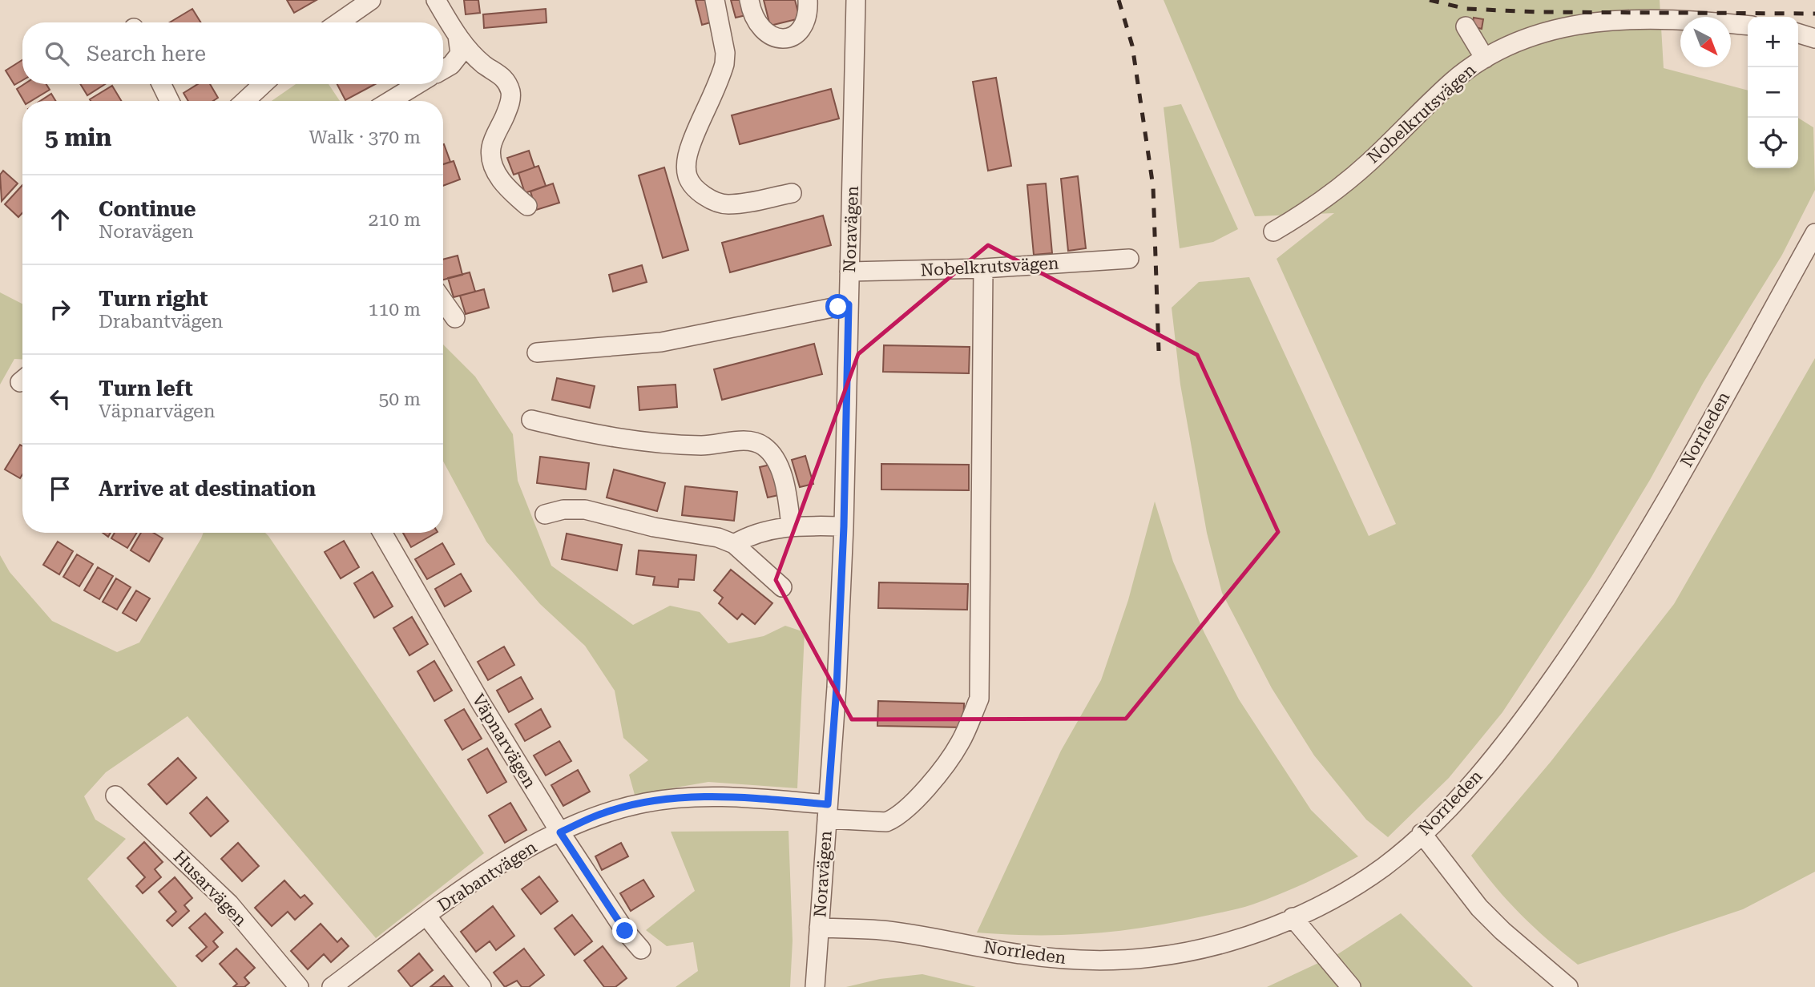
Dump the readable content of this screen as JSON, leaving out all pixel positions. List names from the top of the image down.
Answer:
{
  "streets": {
    "street": [
      "Nobelkrutsvägen",
      "Noravägen",
      "Norrleden",
      "Väpnarvägen",
      "Drabantvägen",
      "Husarvägen"
    ]
  },
  "crossings": [
    ["Nobelkrutsvägen", "Noravägen"],
    ["Nobelkrutsvägen", "Drabantvägen"],
    ["Noravägen", "Norrleden"],
    ["Noravägen", "Drabantvägen"],
    ["Väpnarvägen", "Drabantvägen"]
  ],
  "north": "bottom right",
  "page": {
    "map_buttons": ["+", "−"],
    "search": "Search here",
    "heading": ["5 min", "Walk · 370 m"],
    "list": [
      ["Continue", "Noravägen", "210 m"],
      ["Turn right", "Drabantvägen", "110 m"],
      ["Turn left", "Väpnarvägen", "50 m"],
      "Arrive at destination"
    ]
  }
}
